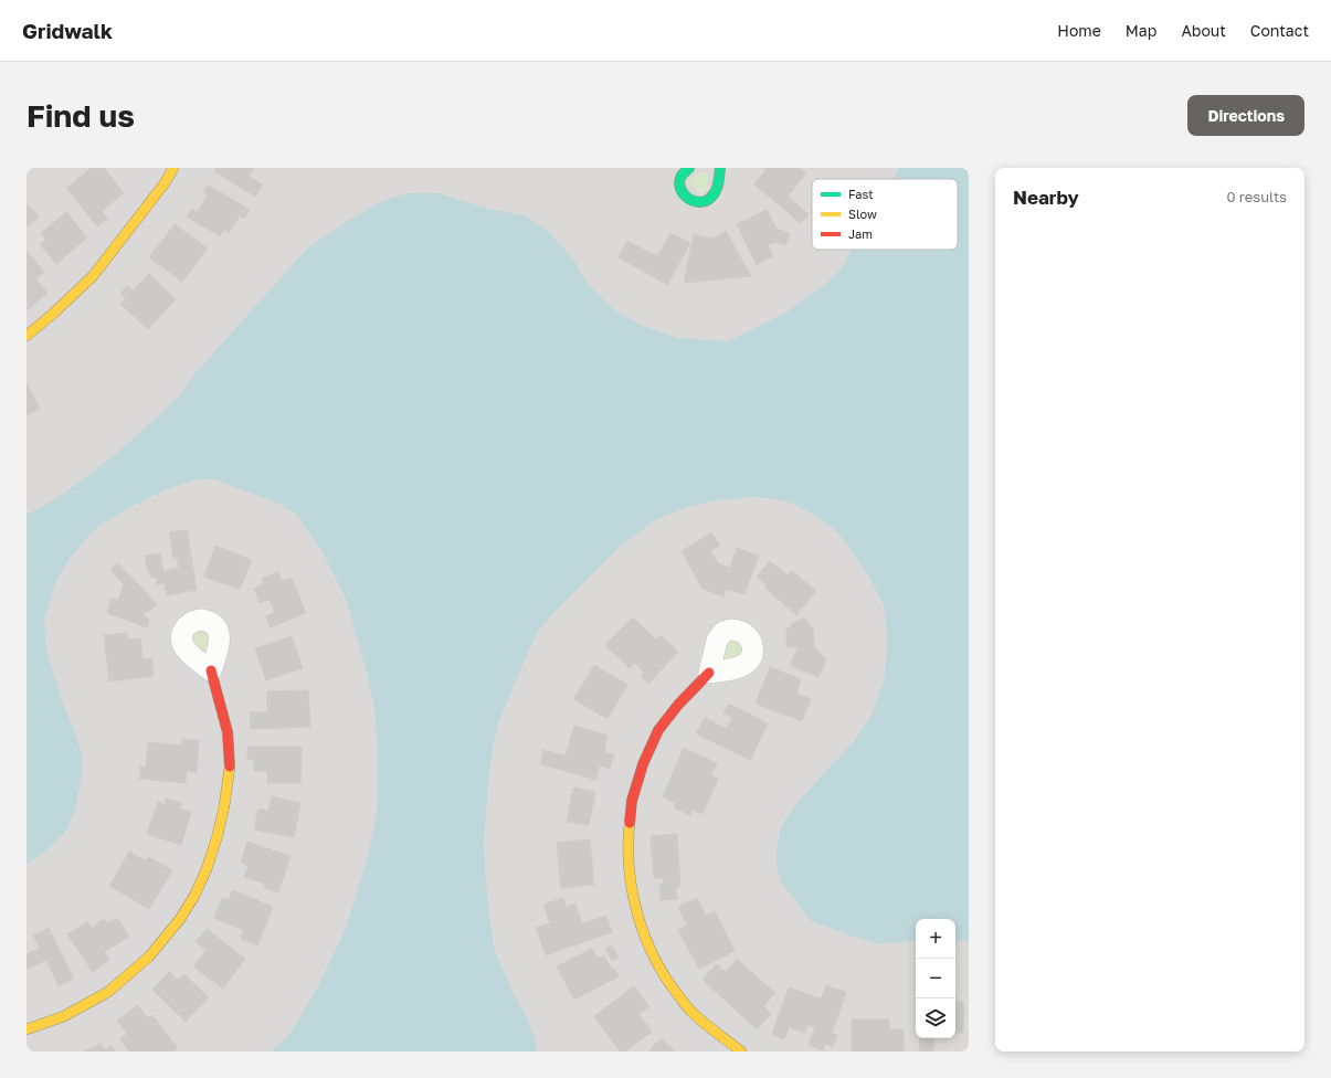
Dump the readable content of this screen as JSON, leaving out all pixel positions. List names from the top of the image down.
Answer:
{
  "legend": ["Fast", "Slow", "Jam"],
  "page": {
    "header": "Gridwalk",
    "nav": [
      "Home",
      "Map",
      "About",
      "Contact"
    ],
    "buttons": "Directions",
    "title": "Find us",
    "heading": ["Nearby", "0 results"],
    "map_buttons": ["+", "−"]
  }
}
